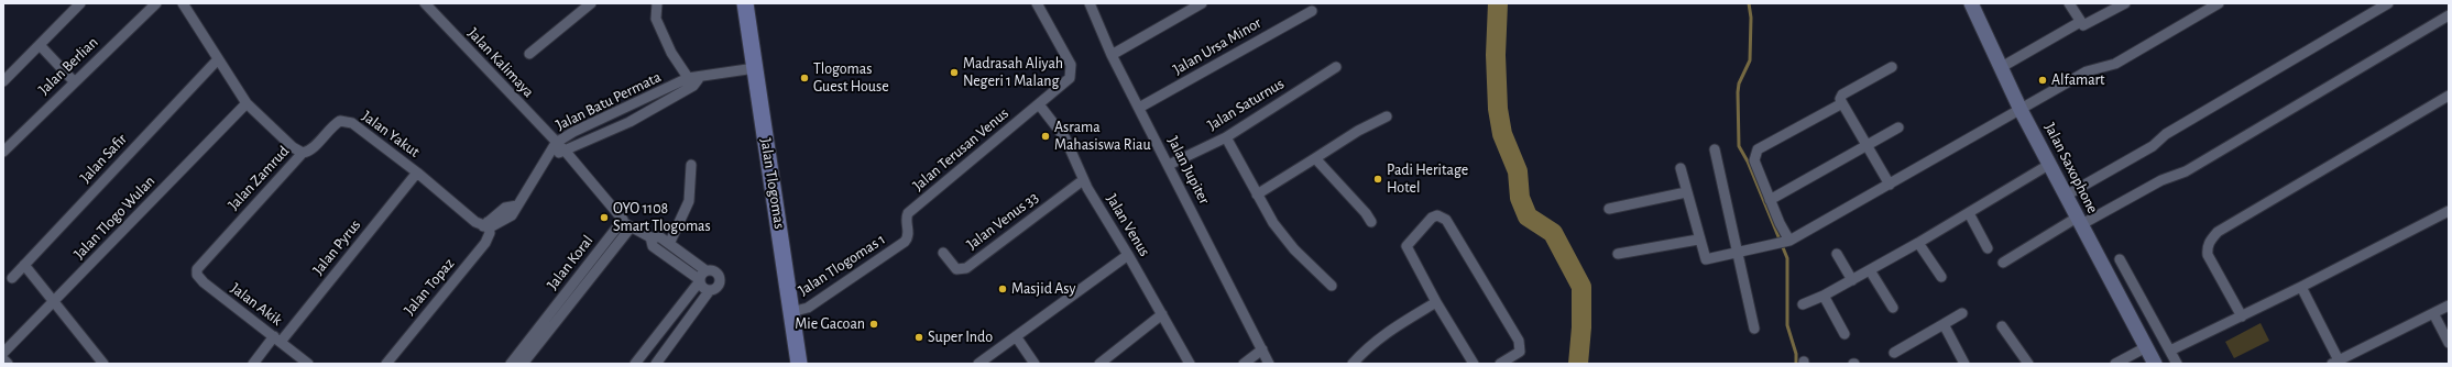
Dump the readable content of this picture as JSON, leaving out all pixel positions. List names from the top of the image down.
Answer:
{
  "streets": {
    "main road": ["Jalan Saxophone", "Jalan Tlogomas"],
    "street": [
      "Jalan Ursa Minor",
      "Jalan Kalimaya",
      "Jalan Berlian",
      "Jalan Batu Permata",
      "Jalan Saturnus",
      "Jalan Yakut",
      "Jalan Terusan Venus",
      "Jalan Safir",
      "Jalan Jupiter",
      "Jalan Zamrud",
      "Jalan Tlogo Wulan",
      "Jalan Venus 33",
      "Jalan Venus",
      "Jalan Pyrus",
      "Jalan Koral",
      "Jalan Tlogomas 1",
      "Jalan Topaz",
      "Jalan Akik"
    ]
  },
  "crossings": [
    ["Jalan Ursa Minor", "Jalan Jupiter"],
    ["Jalan Kalimaya", "Jalan Batu Permata"],
    ["Jalan Batu Permata", "Jalan Tlogomas"],
    ["Jalan Saturnus", "Jalan Jupiter"],
    ["Jalan Yakut", "Jalan Zamrud"],
    ["Jalan Yakut", "Jalan Pyrus"],
    ["Jalan Terusan Venus", "Jalan Venus"],
    ["Jalan Terusan Venus", "Jalan Tlogomas 1"],
    ["Jalan Zamrud", "Jalan Akik"],
    ["Jalan Tlogomas", "Jalan Tlogomas 1"],
    ["Jalan Venus 33", "Jalan Venus"],
    ["Jalan Pyrus", "Jalan Akik"]
  ],
  "places": [
    "Madrasah Aliyah Negeri 1 Malang",
    "Tlogomas Guest House",
    "Alfamart",
    "Asrama Mahasiswa Riau",
    "Padi Heritage Hotel",
    "OYO 1108 Smart Tlogomas",
    "Masjid Asy",
    "Mie Gacoan",
    "Super Indo"
  ]
}
